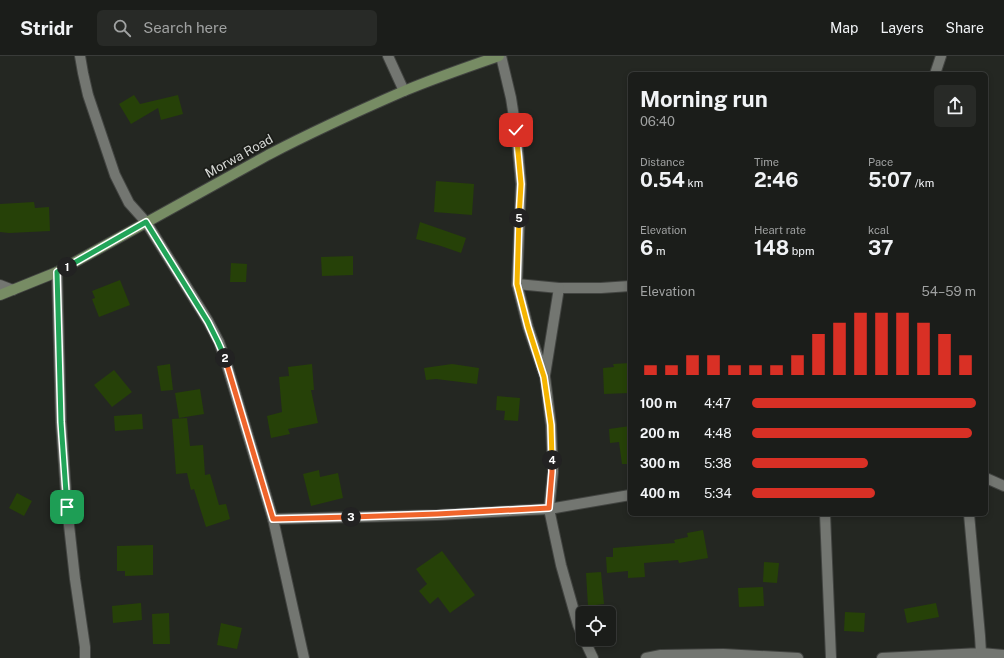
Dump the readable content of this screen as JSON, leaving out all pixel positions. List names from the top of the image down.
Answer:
{
  "streets": {
    "main road": ["Morwa Road"]
  },
  "page": {
    "header": "Stridr",
    "search": "Search here",
    "nav": ["Map", "Layers", "Share"],
    "heading": ["Morning run", "06:40"],
    "stats": [
      ["Distance", "0.54 km"],
      ["Time", "2:46"],
      ["Pace", "5:07 /km"],
      ["Elevation", "6 m"],
      ["Heart rate", "148 bpm"],
      ["kcal", "37"]
    ],
    "pins": [
      "5",
      "1",
      "2",
      "4",
      "3"
    ],
    "chart": ["Elevation", "54–59 m"],
    "list": [
      {
        "name": "100 m",
        "note": "4:47"
      },
      {
        "name": "200 m",
        "note": "4:48"
      },
      {
        "name": "300 m",
        "note": "5:38"
      },
      {
        "name": "400 m",
        "note": "5:34"
      }
    ]
  }
}
